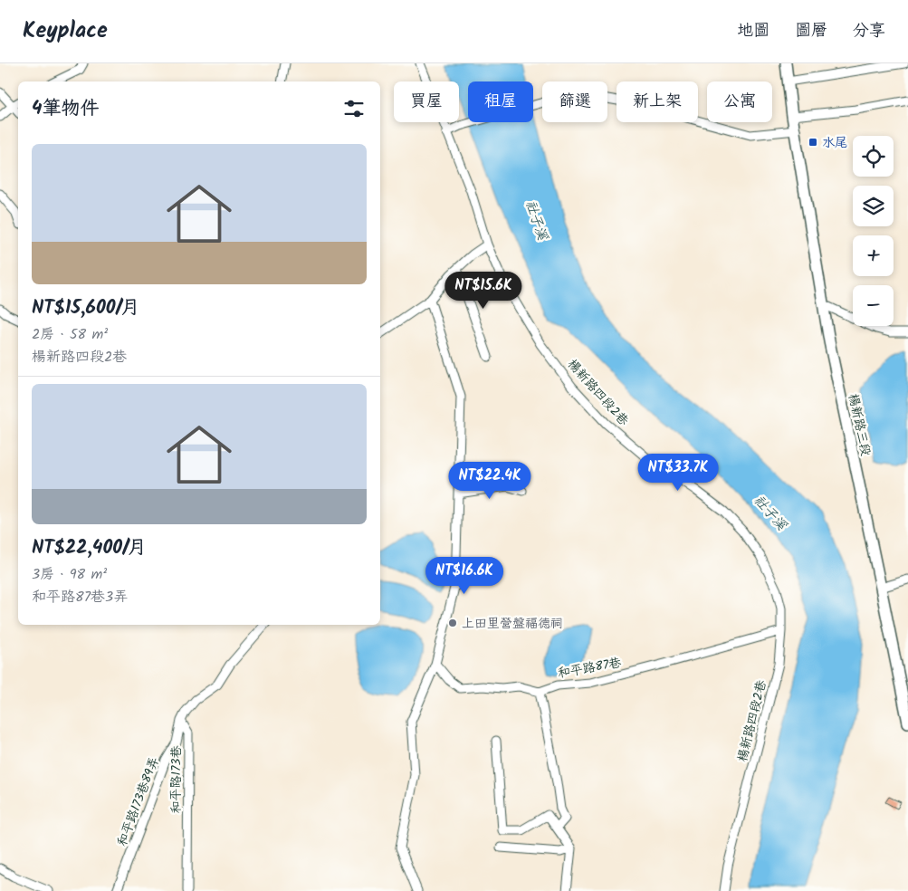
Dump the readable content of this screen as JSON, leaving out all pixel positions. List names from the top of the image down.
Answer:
{
  "streets": {
    "main road": ["楊新路三段"],
    "street": [
      "楊新路四段2巷",
      "和平路87巷",
      "和平路173巷",
      "和平路173巷89弄"
    ]
  },
  "crossings": [
    ["楊新路四段2巷", "和平路87巷"],
    ["和平路173巷", "和平路173巷89弄"]
  ],
  "water": ["社子溪"],
  "places": {
    "transit": ["水尾"],
    "other": ["上田里營盤福德祠"]
  },
  "page": {
    "header": "Keyplace",
    "nav": ["地圖", "圖層", "分享"],
    "chip": [
      "買屋",
      "租屋",
      "篩選",
      "新上架",
      "公寓"
    ],
    "heading": "4筆物件",
    "map_buttons": ["+", "−"],
    "list": [
      {
        "name": "NT$15,600/月",
        "note": "2房 · 58 m² · 楊新路四段2巷"
      },
      {
        "name": "NT$22,400/月",
        "note": "3房 · 98 m² · 和平路87巷3弄"
      }
    ],
    "price": [
      "NT$15.6K",
      "NT$33.7K",
      "NT$22.4K",
      "NT$16.6K"
    ]
  }
}
